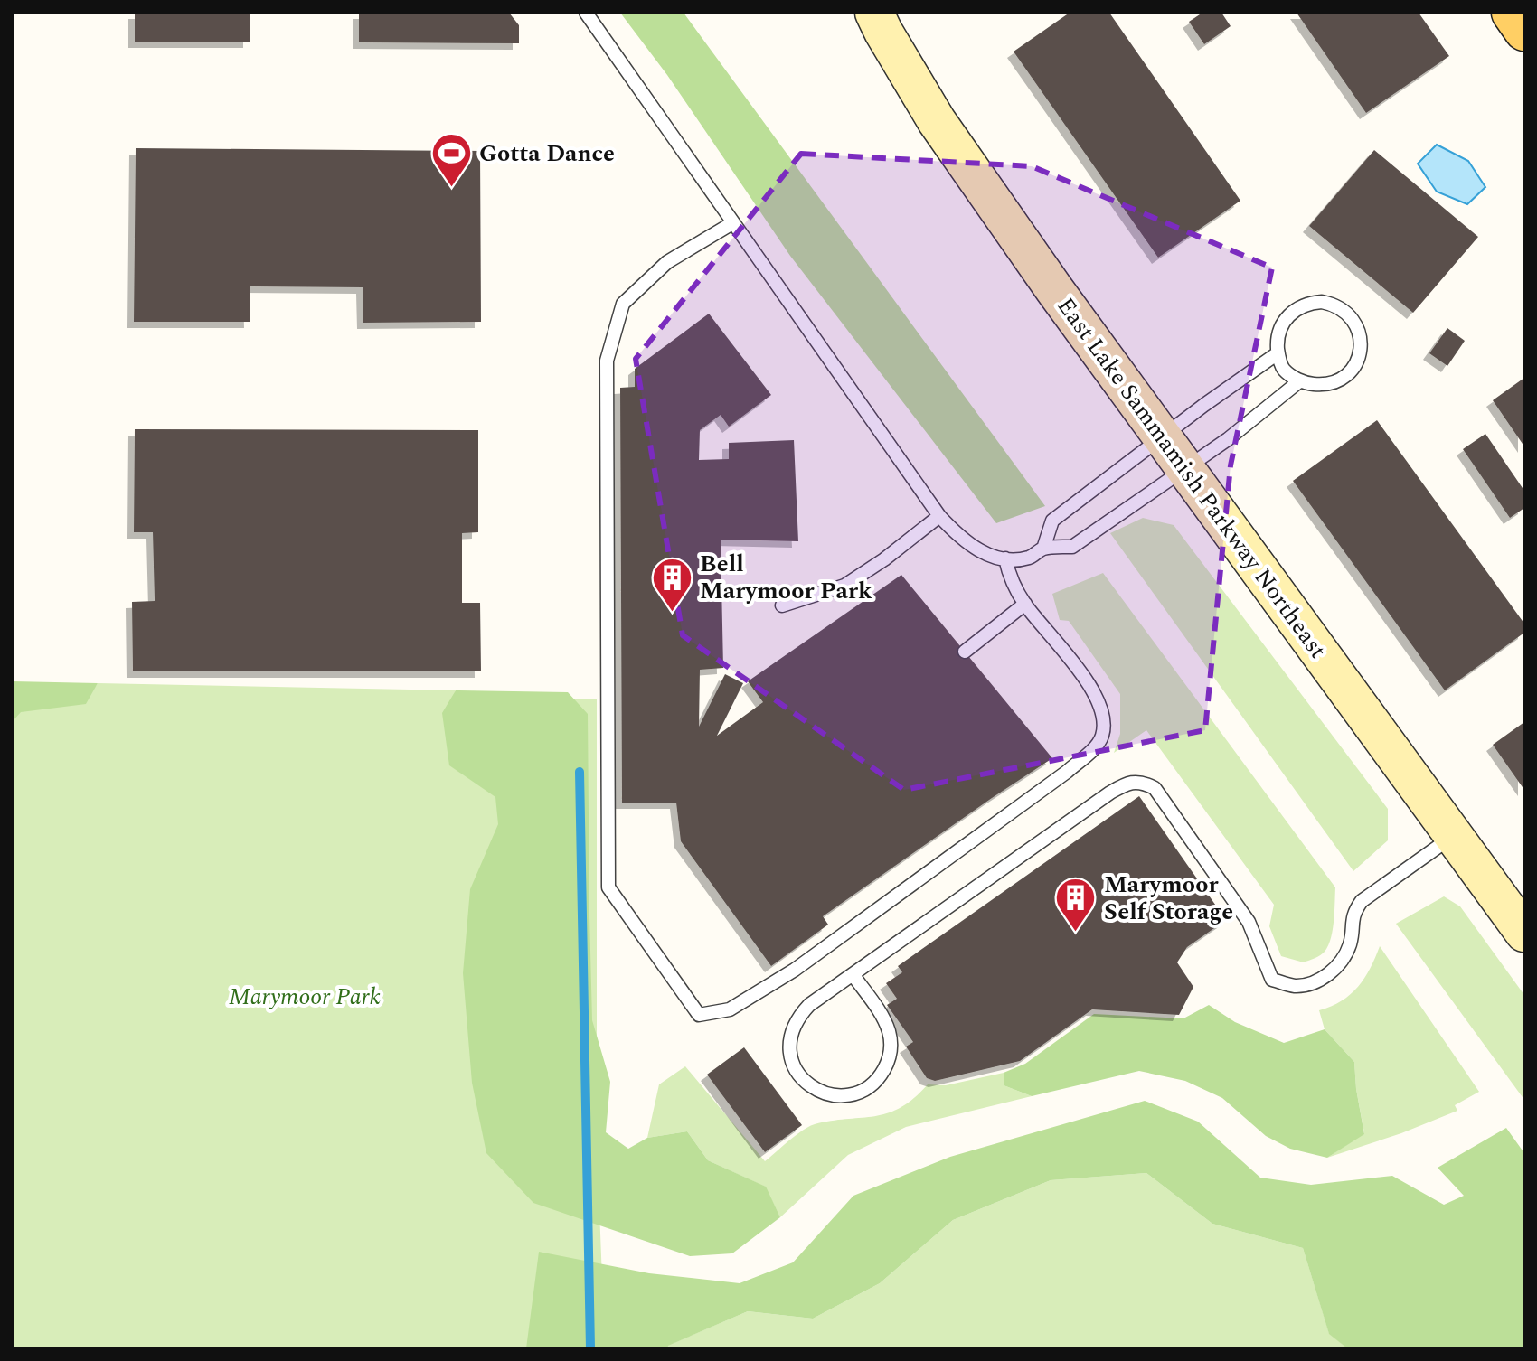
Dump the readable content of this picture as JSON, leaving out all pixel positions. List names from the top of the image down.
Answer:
{
  "streets": {
    "main road": ["East Lake Sammamish Parkway Northeast"]
  },
  "parks": ["Marymoor Park"],
  "places": {
    "sports": ["Gotta Dance"],
    "building": ["Bell Marymoor Park", "Marymoor Self Storage"]
  }
}
